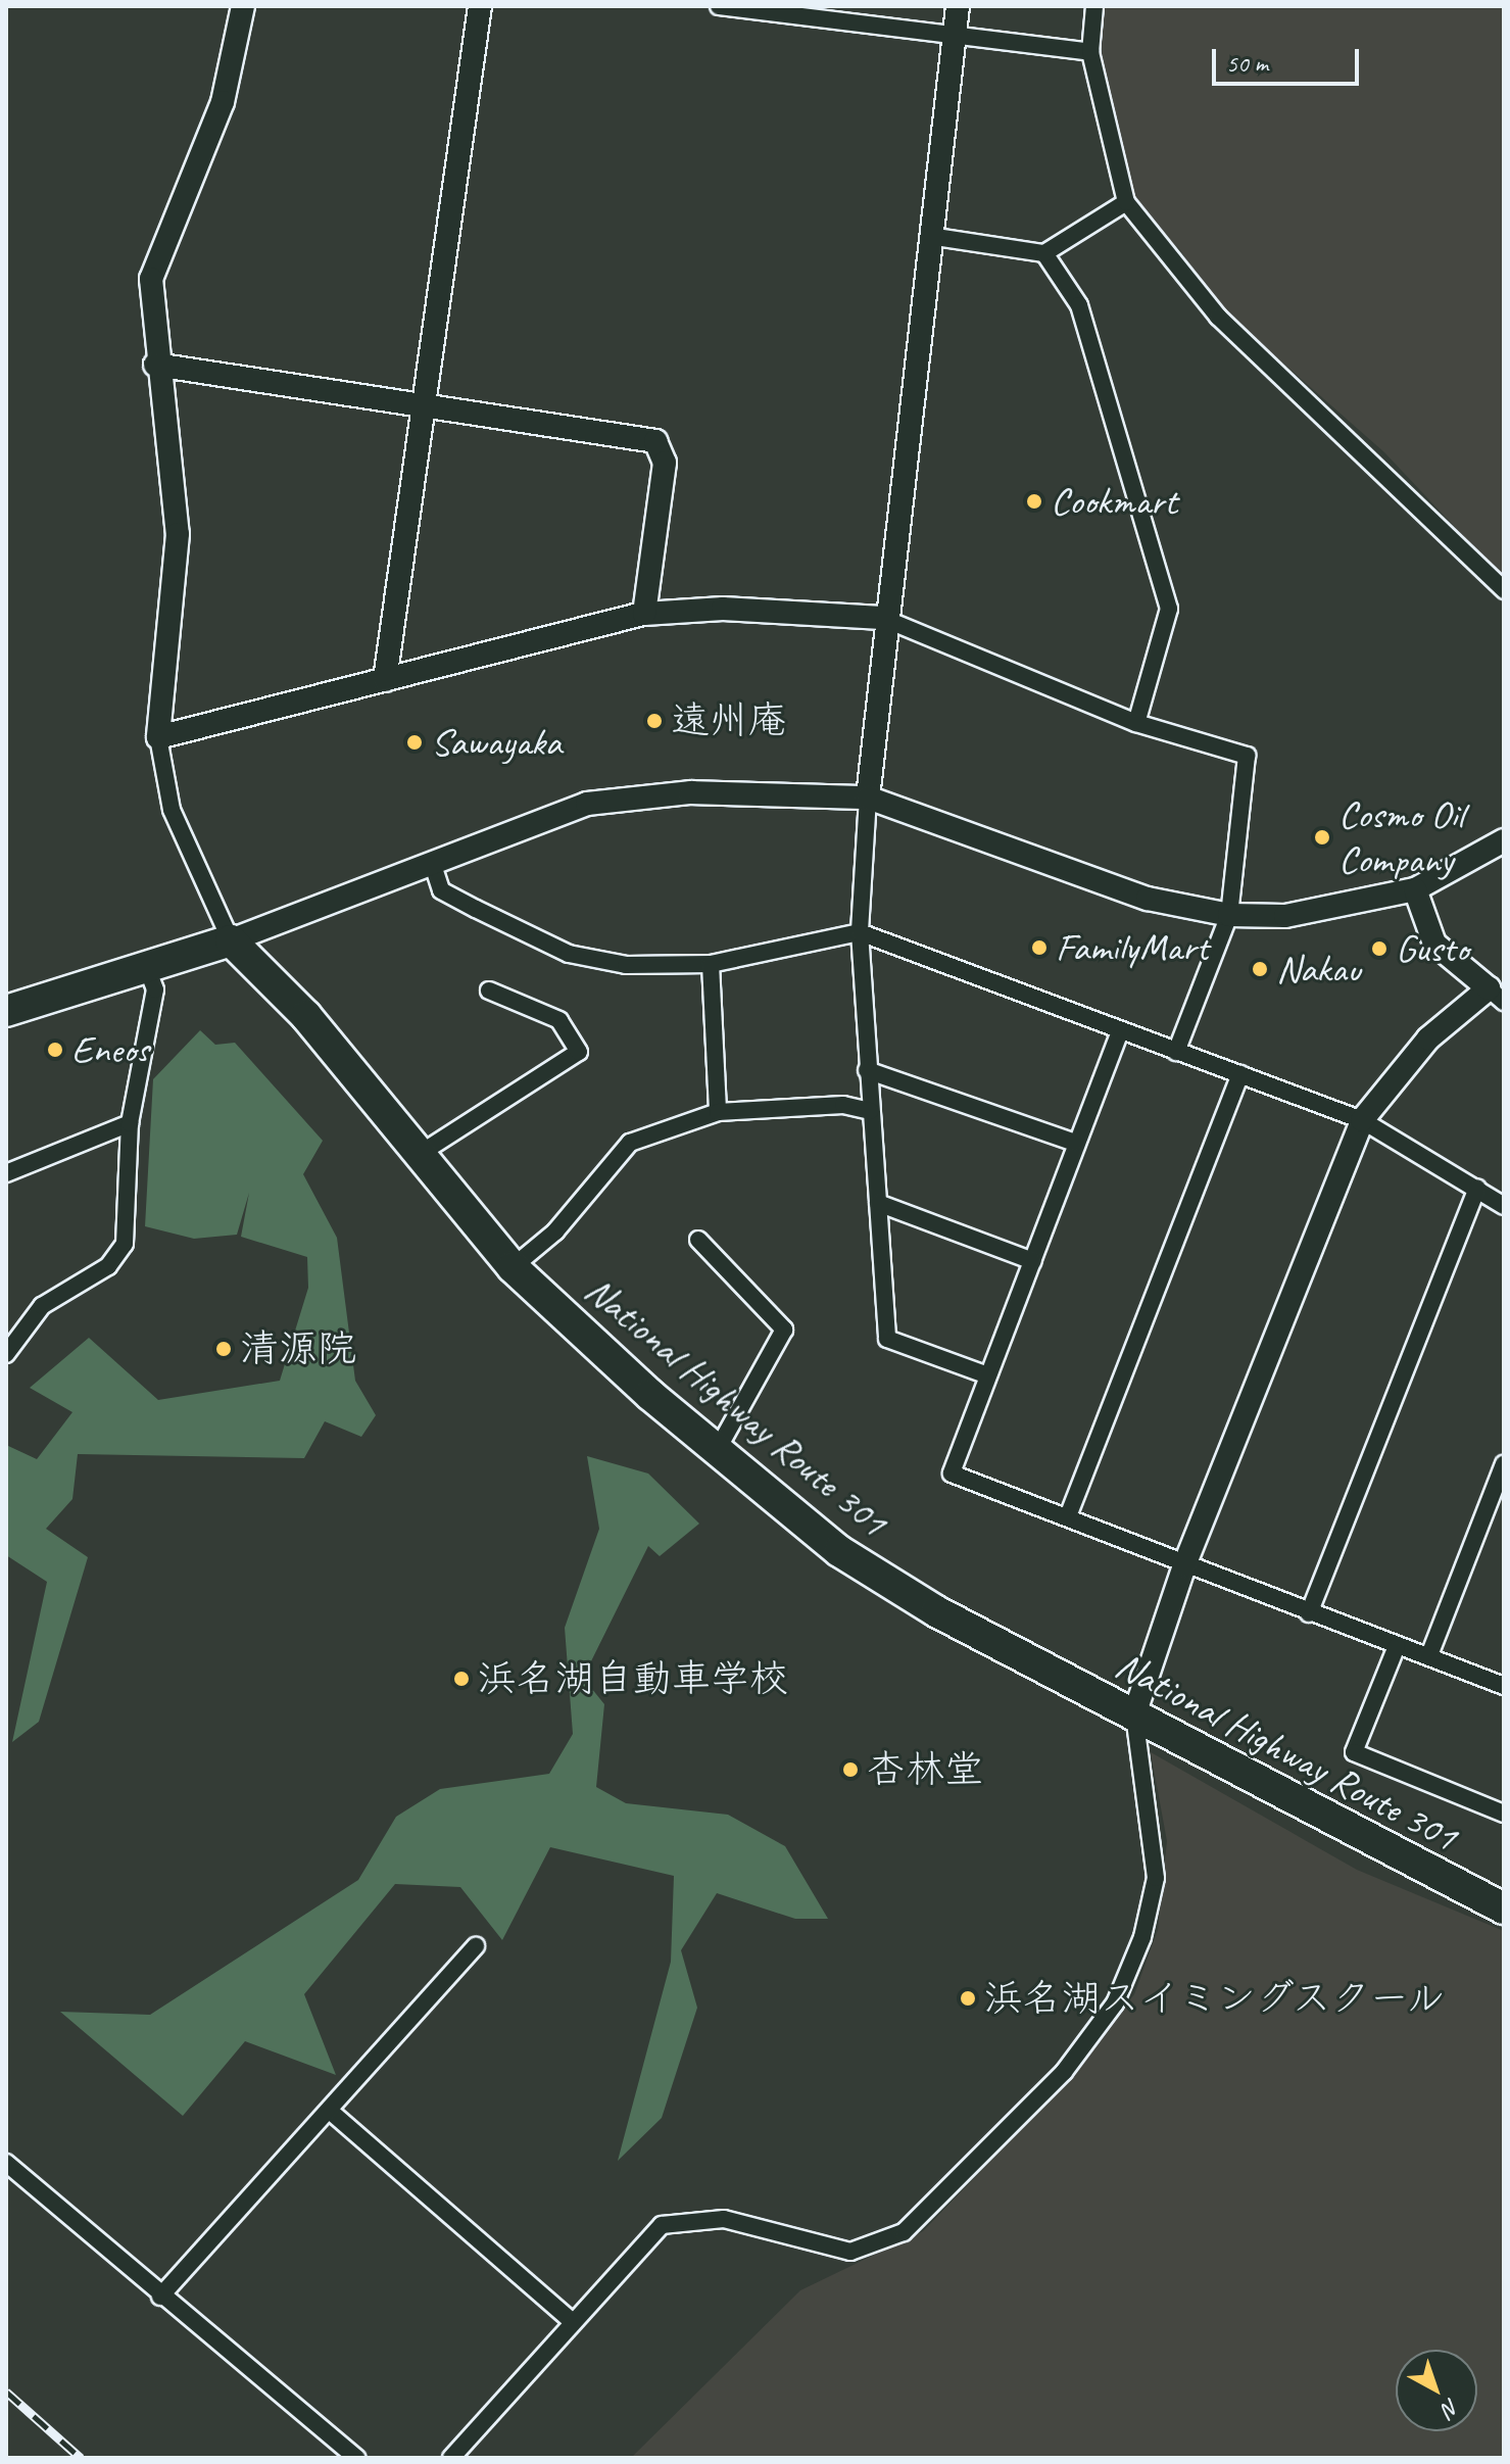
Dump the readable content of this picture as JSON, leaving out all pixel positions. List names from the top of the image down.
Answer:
{
  "streets": {
    "highway": ["National Highway Route 301"]
  },
  "places": [
    "Cookmart",
    "遠州庵",
    "Sawayaka",
    "Cosmo Oil Company",
    "FamilyMart",
    "Gusto",
    "Nakau",
    "Eneos",
    "清源院",
    "浜名湖自動車学校",
    "杏林堂",
    "浜名湖スイミングスクール"
  ],
  "scale_bar": "50 m",
  "north": "bottom right"
}
